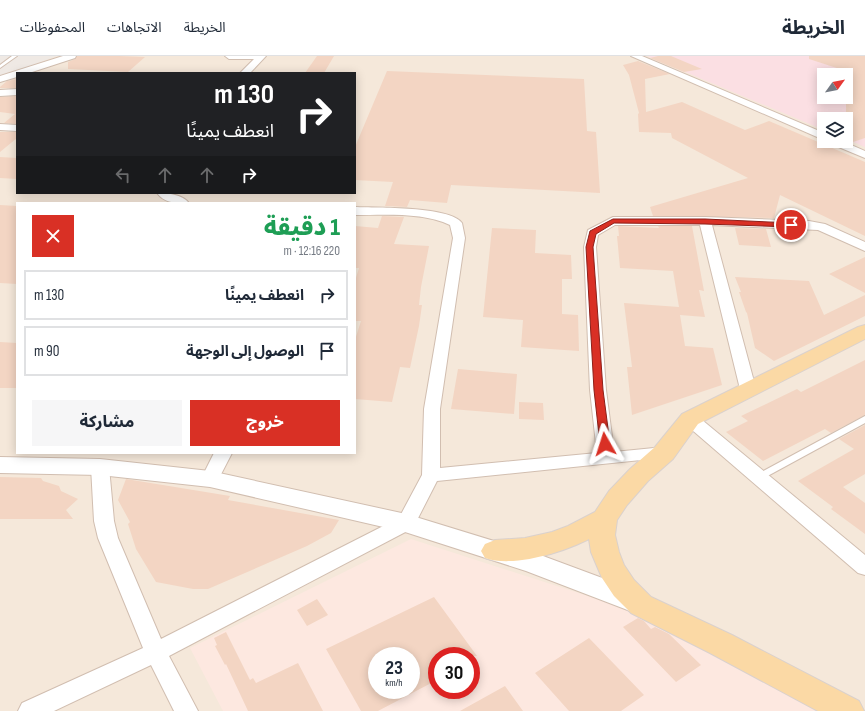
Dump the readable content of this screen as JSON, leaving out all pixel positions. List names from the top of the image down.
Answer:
{
  "north": "top right",
  "page": {
    "header": "الخريطة",
    "nav": ["الخريطة", "الاتجاهات", "المحفوظات"],
    "turn": ["130 m", "انعطف يمينًا"],
    "heading": ["1 دقيقة", "220 m · 12:16"],
    "list": [
      {
        "name": "انعطف يمينًا",
        "value": "130 m"
      },
      {
        "name": "الوصول إلى الوجهة",
        "value": "90 m"
      }
    ],
    "buttons": ["خروج", "مشاركة"],
    "speed": "23 km/h",
    "limit": "30"
  }
}
